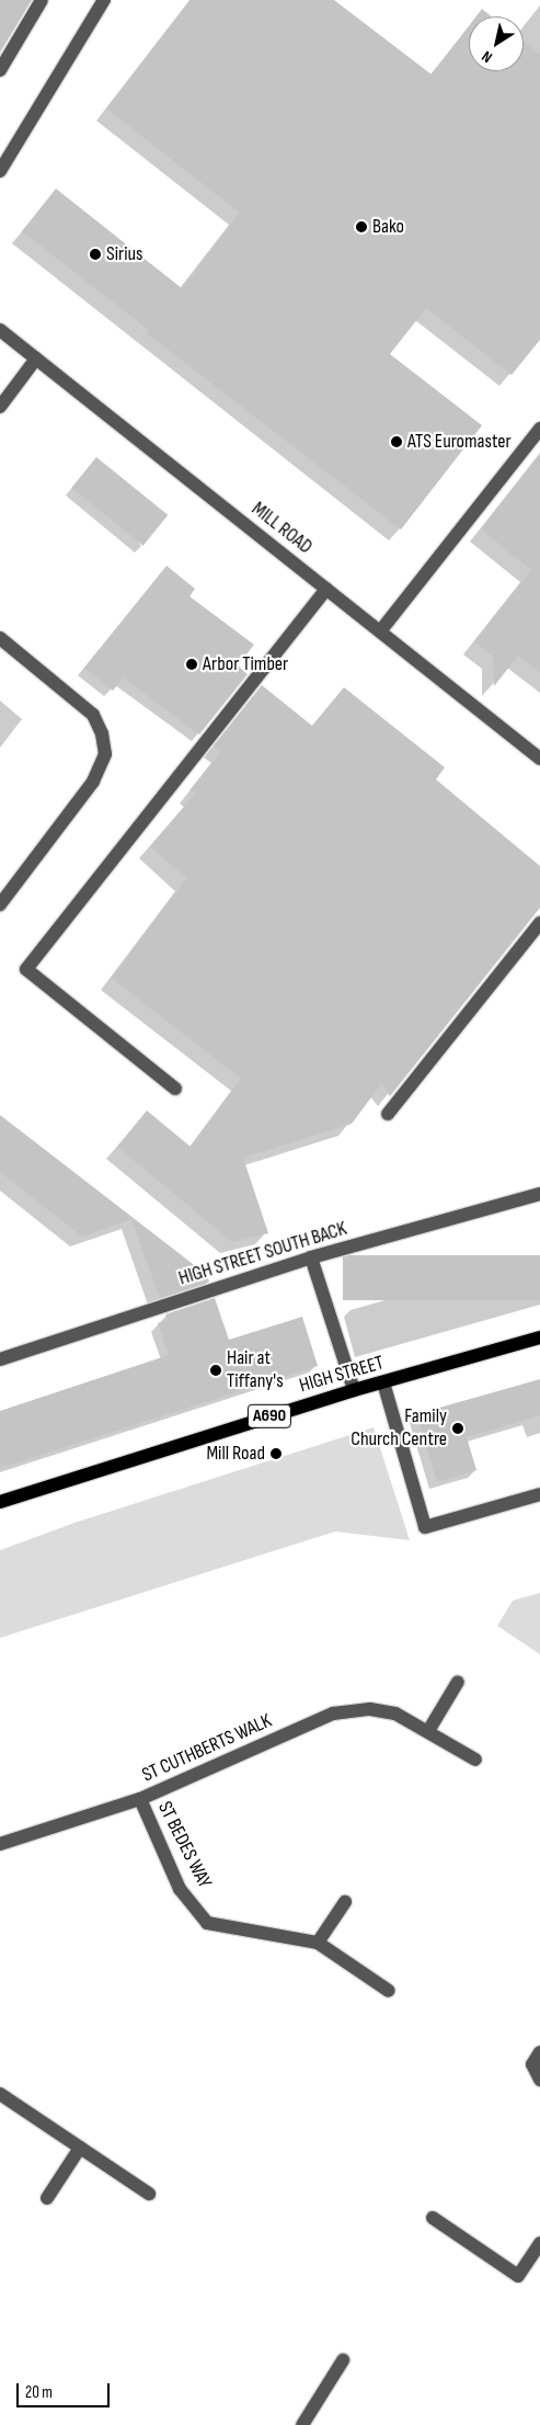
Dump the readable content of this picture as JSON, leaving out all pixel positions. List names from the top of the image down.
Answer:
{
  "streets": {
    "main road": ["HIGH STREET", "A690"],
    "street": [
      "MILL ROAD",
      "HIGH STREET SOUTH BACK",
      "ST CUTHBERTS WALK",
      "ST BEDES WAY"
    ]
  },
  "crossings": [
    ["ST CUTHBERTS WALK", "ST BEDES WAY"]
  ],
  "places": [
    "Bako",
    "Sirius",
    "ATS Euromaster",
    "Arbor Timber",
    "Hair at Tiffany's",
    "Family Church Centre",
    "Mill Road"
  ],
  "scale_bar": "20 m",
  "north": "bottom left"
}
